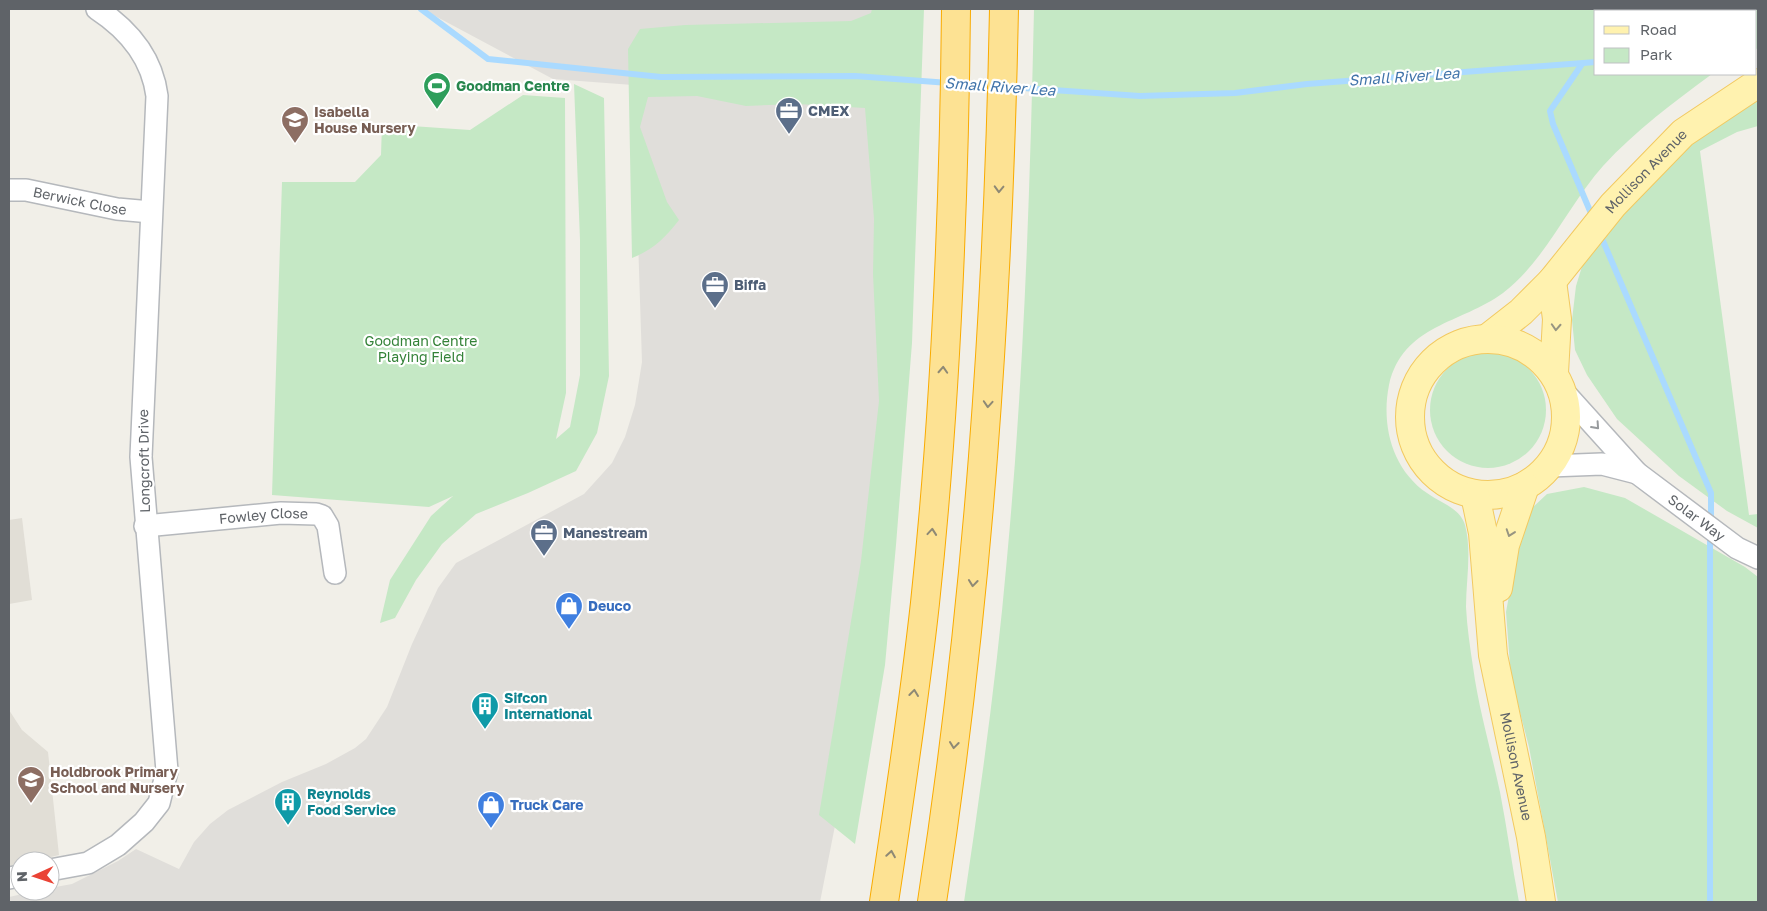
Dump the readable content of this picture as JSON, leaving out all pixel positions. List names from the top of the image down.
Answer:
{
  "streets": {
    "main road": ["Mollison Avenue"],
    "street": [
      "Berwick Close",
      "Longcroft Drive",
      "Fowley Close",
      "Solar Way"
    ]
  },
  "crossings": [
    ["Mollison Avenue", "Solar Way"],
    ["Berwick Close", "Longcroft Drive"],
    ["Longcroft Drive", "Fowley Close"]
  ],
  "water": ["Small River Lea"],
  "parks": ["Goodman Centre Playing Field"],
  "places": {
    "sports": ["Goodman Centre"],
    "office": ["CMEX", "Biffa", "Manestream"],
    "school or university": ["Isabella House Nursery", "Holdbrook Primary School and Nursery"],
    "shop": ["Deuco", "Truck Care"],
    "building": ["Sifcon International", "Reynolds Food Service"]
  },
  "legend": ["Road", "Park"],
  "north": "left"
}
